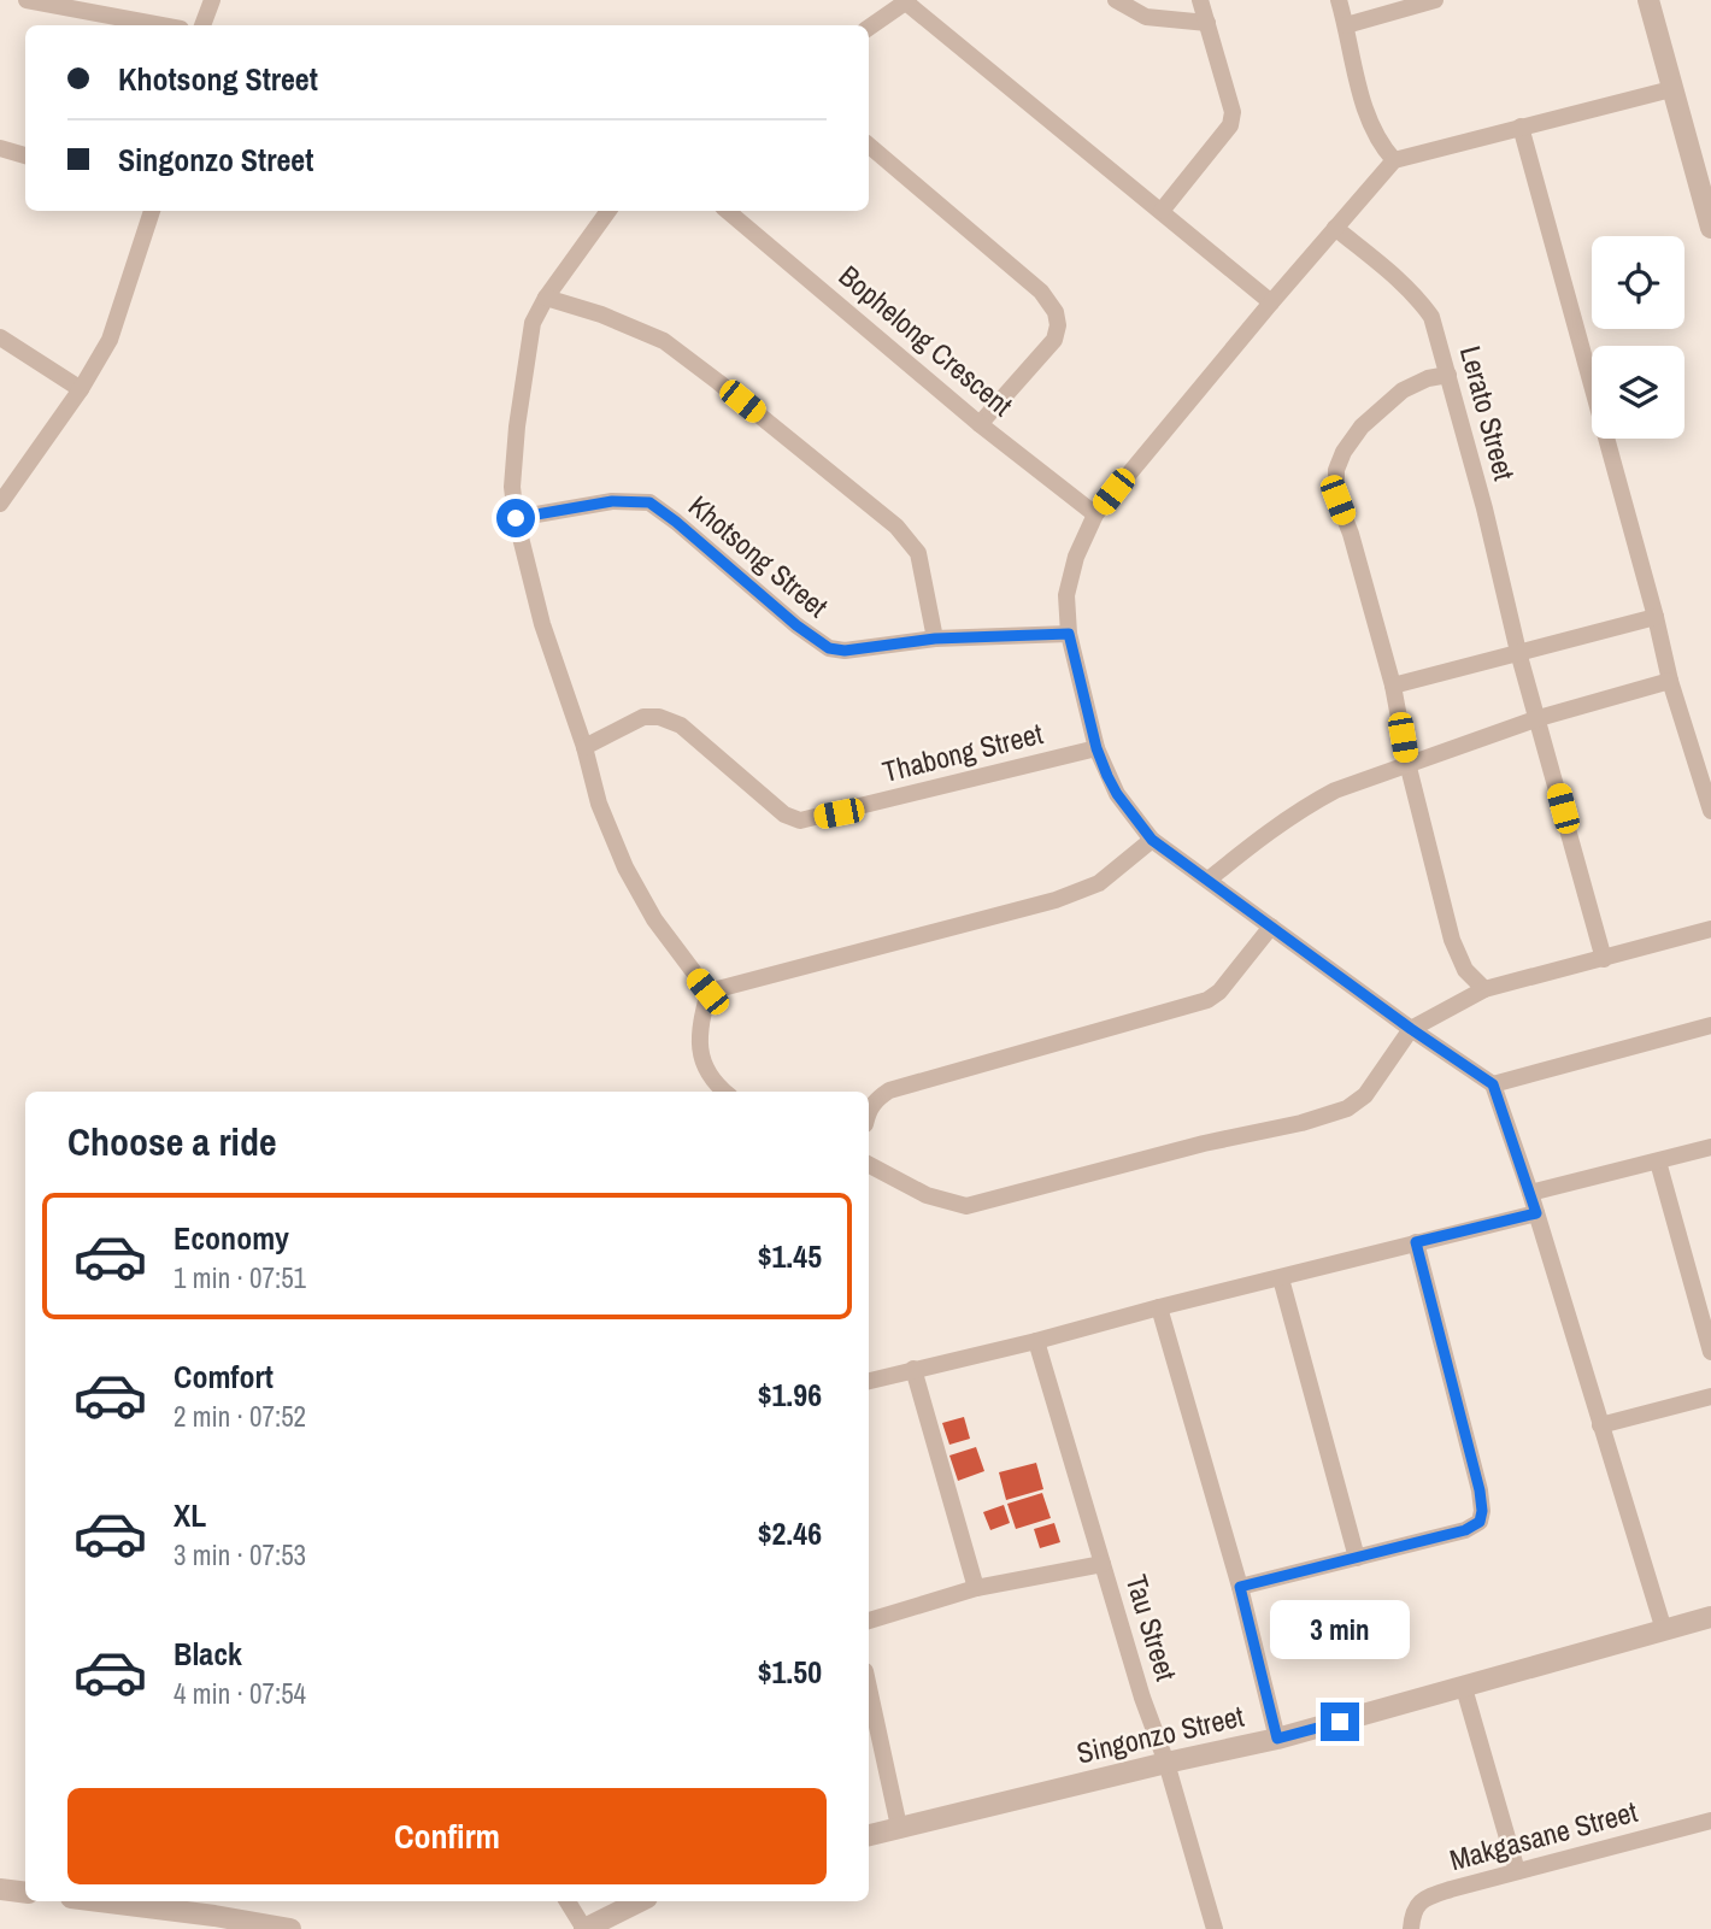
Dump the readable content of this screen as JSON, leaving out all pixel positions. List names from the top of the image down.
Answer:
{
  "streets": {
    "street": [
      "Bophelong Crescent",
      "Lerato Street",
      "Khotsong Street",
      "Thabong Street",
      "Tau Street",
      "Singonzo Street",
      "Makgasane Street"
    ]
  },
  "crossings": [
    ["Tau Street", "Singonzo Street"]
  ],
  "page": {
    "banner": ["Khotsong Street", "Singonzo Street"],
    "heading": "Choose a ride",
    "list": [
      {
        "name": "Economy",
        "note": "1 min · 07:51",
        "value": "$1.45"
      },
      {
        "name": "Comfort",
        "note": "2 min · 07:52",
        "value": "$1.96"
      },
      {
        "name": "XL",
        "note": "3 min · 07:53",
        "value": "$2.46"
      },
      {
        "name": "Black",
        "note": "4 min · 07:54",
        "value": "$1.50"
      }
    ],
    "bubble": "3 min",
    "buttons": "Confirm"
  }
}
